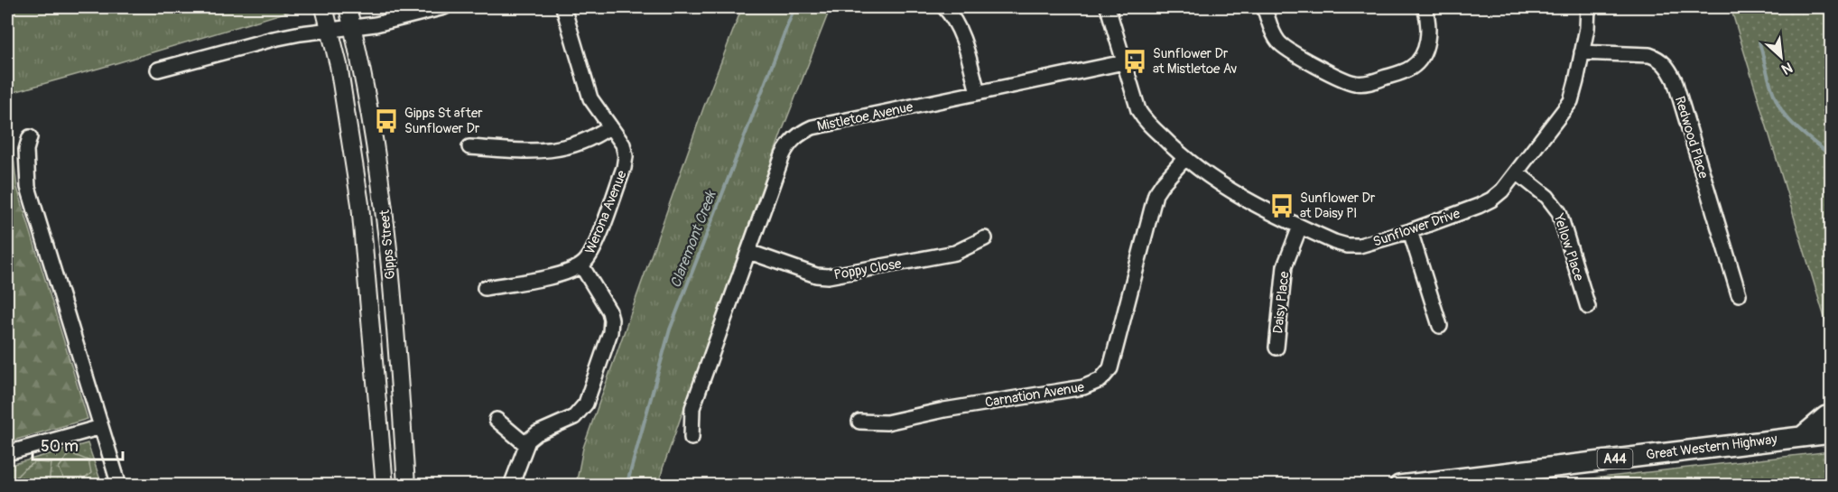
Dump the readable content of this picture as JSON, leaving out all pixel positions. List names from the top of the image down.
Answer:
{
  "streets": {
    "highway": ["Great Western Highway", "A44"],
    "main road": ["Gipps Street"],
    "street": [
      "Mistletoe Avenue",
      "Redwood Place",
      "Werona Avenue",
      "Sunflower Drive",
      "Yellow Place",
      "Poppy Close",
      "Daisy Place",
      "Carnation Avenue"
    ]
  },
  "crossings": [
    ["Mistletoe Avenue", "Sunflower Drive"],
    ["Mistletoe Avenue", "Poppy Close"],
    ["Redwood Place", "Sunflower Drive"],
    ["Sunflower Drive", "Yellow Place"],
    ["Sunflower Drive", "Daisy Place"],
    ["Sunflower Drive", "Carnation Avenue"]
  ],
  "water": ["Claremont Creek"],
  "places": {
    "bus stop": ["Sunflower Dr at Mistletoe Av", "Gipps St after Sunflower Dr", "Sunflower Dr at Daisy Pl"]
  },
  "scale_bar": "50 m",
  "north": "bottom right"
}
